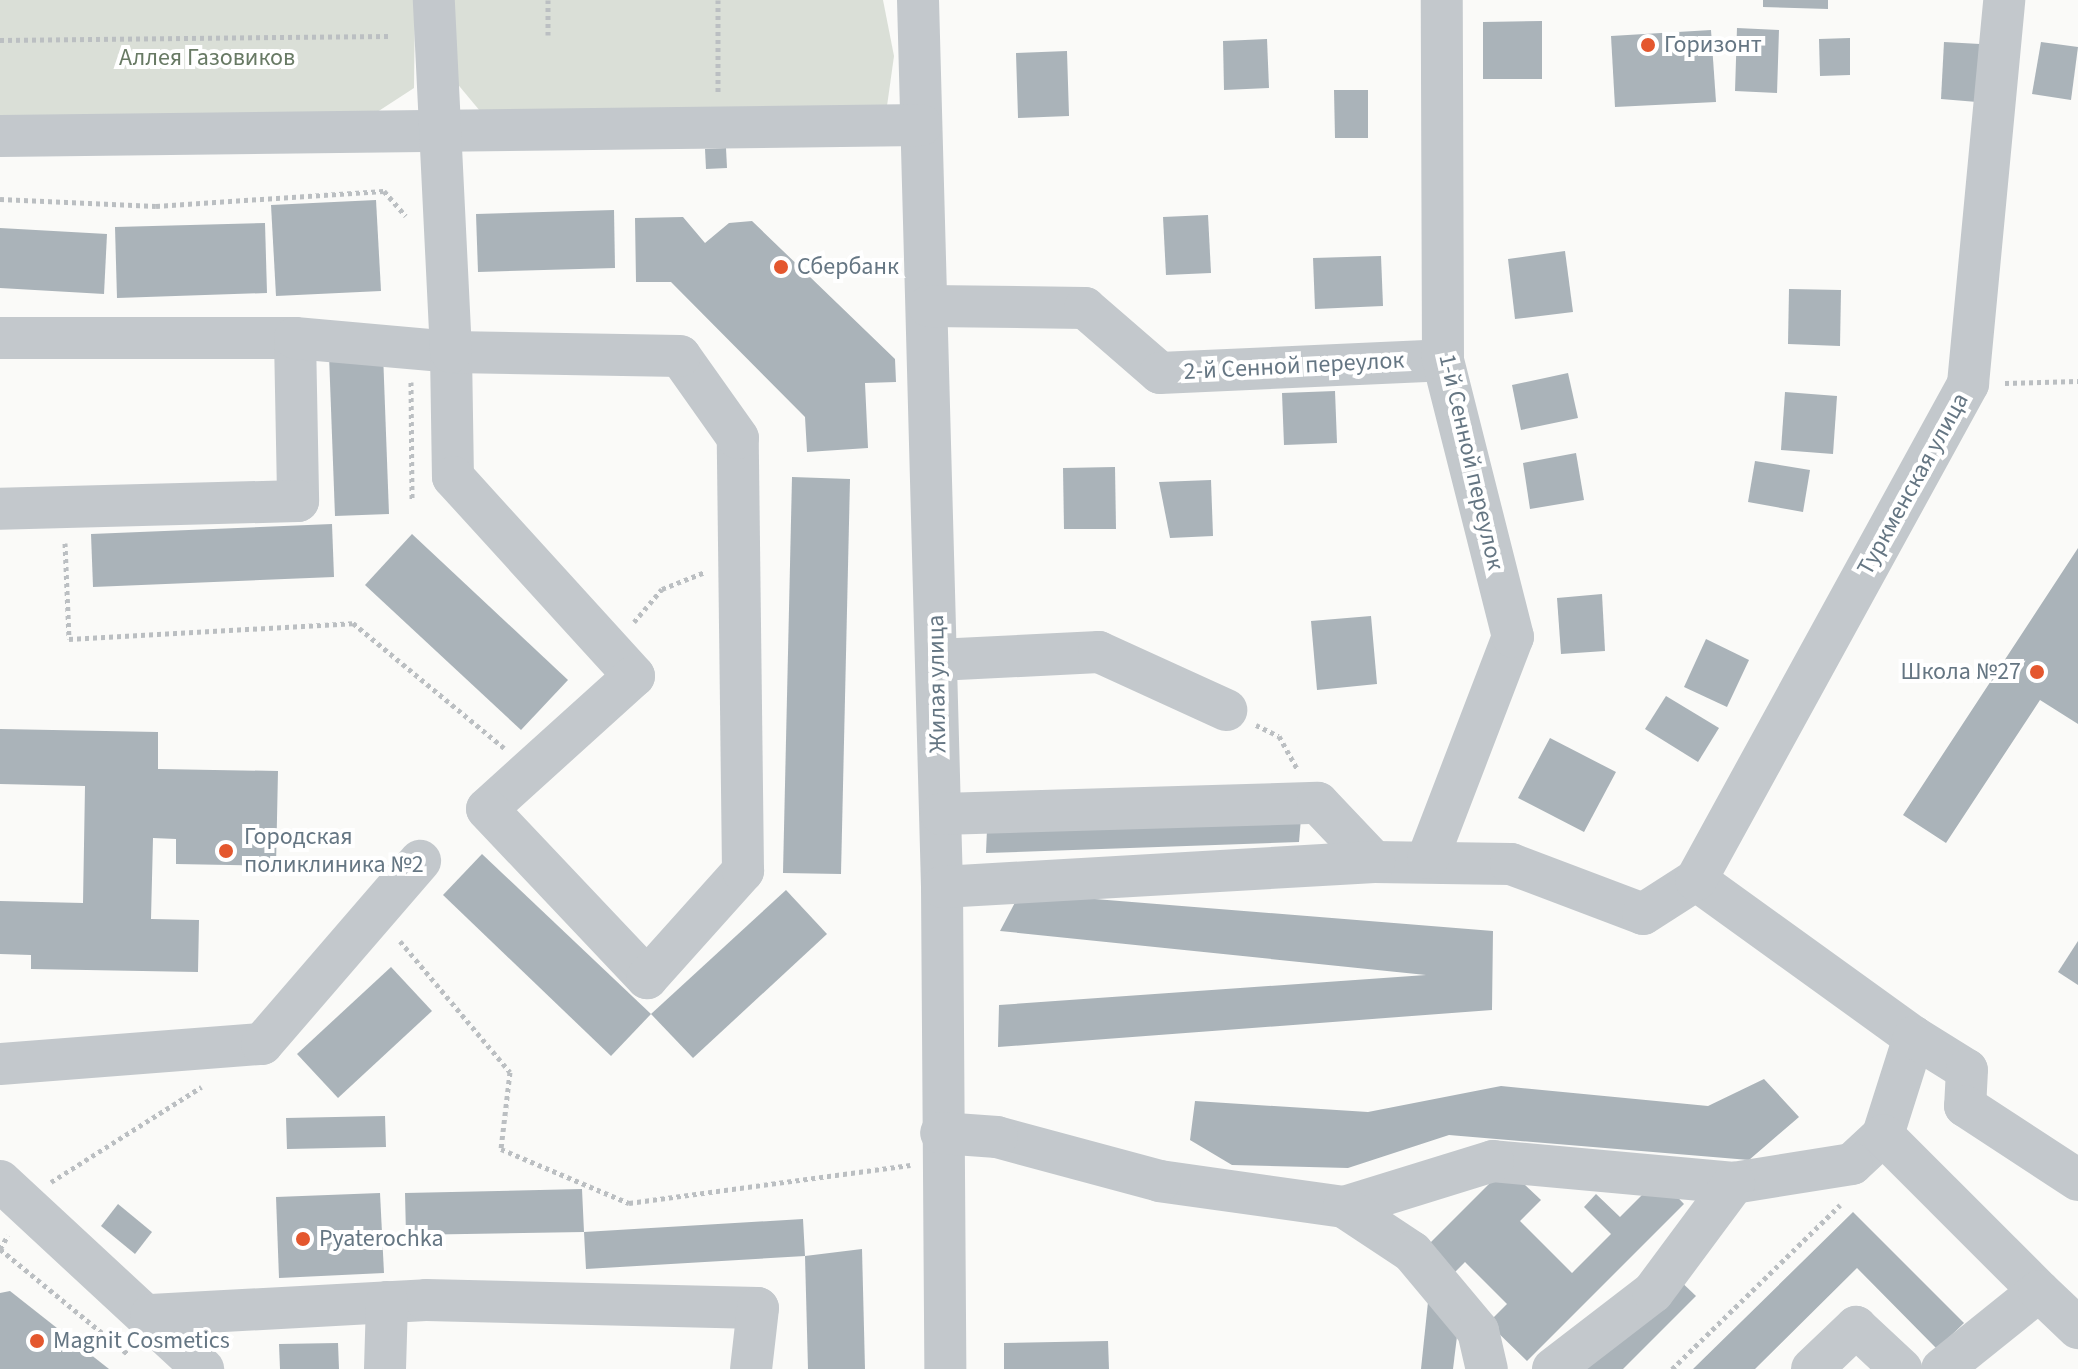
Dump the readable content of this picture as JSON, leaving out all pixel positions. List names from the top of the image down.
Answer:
{
  "streets": {
    "street": [
      "2-й Сенной переулок",
      "1-й Сенной переулок",
      "Туркменская улица",
      "Жилая улица"
    ]
  },
  "crossings": [
    ["2-й Сенной переулок", "1-й Сенной переулок"],
    ["2-й Сенной переулок", "Жилая улица"]
  ],
  "parks": ["Аллея Газовиков"],
  "places": [
    "Горизонт",
    "Сбербанк",
    "Школа №27",
    "Городская поликлиника №2",
    "Pyaterochka",
    "Magnit Cosmetics"
  ]
}
